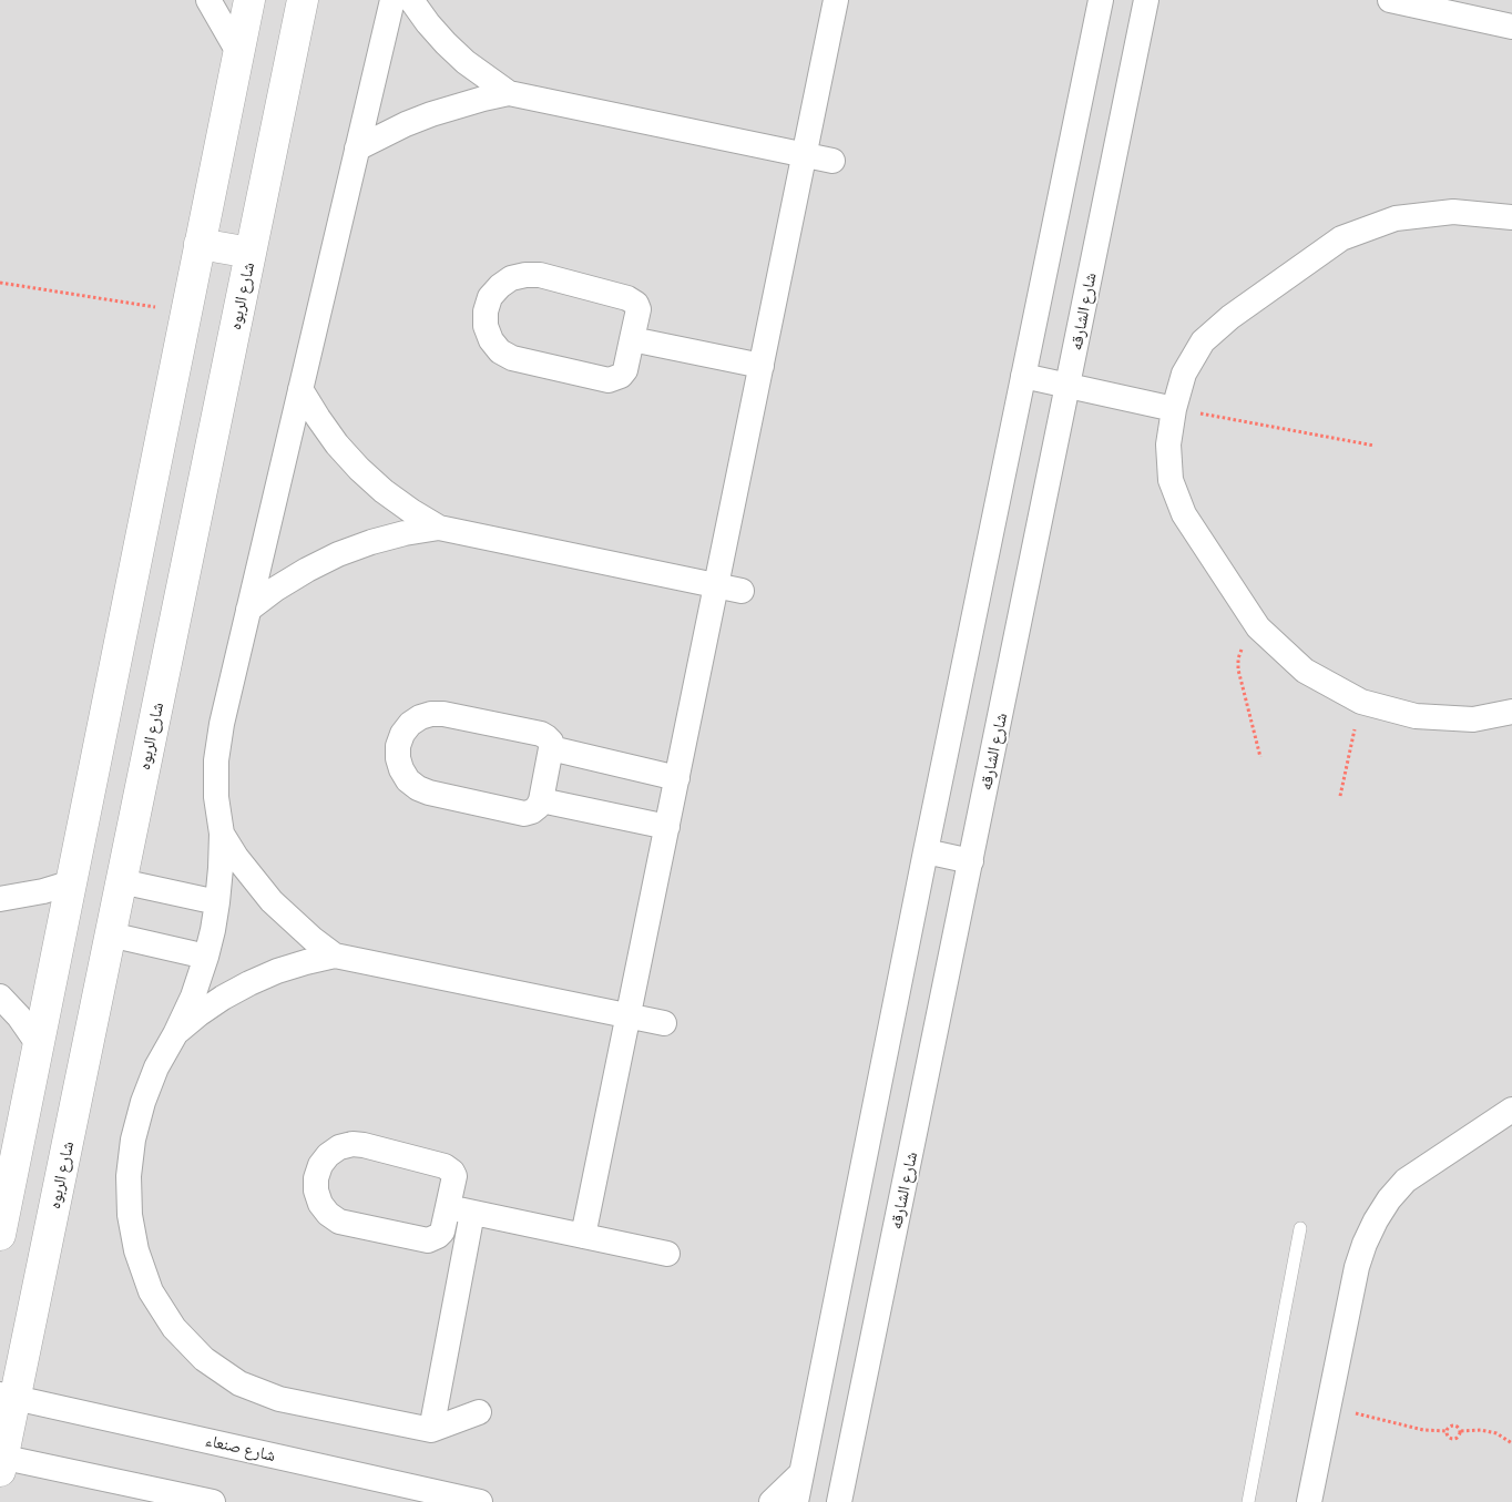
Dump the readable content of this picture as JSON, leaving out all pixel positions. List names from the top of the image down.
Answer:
{
  "streets": {
    "street": ["شارع الربوه", "شارع الشارقه", "شارع صنعاء"]
  },
  "crossings": [
    ["شارع الربوه", "شارع صنعاء"]
  ]
}
